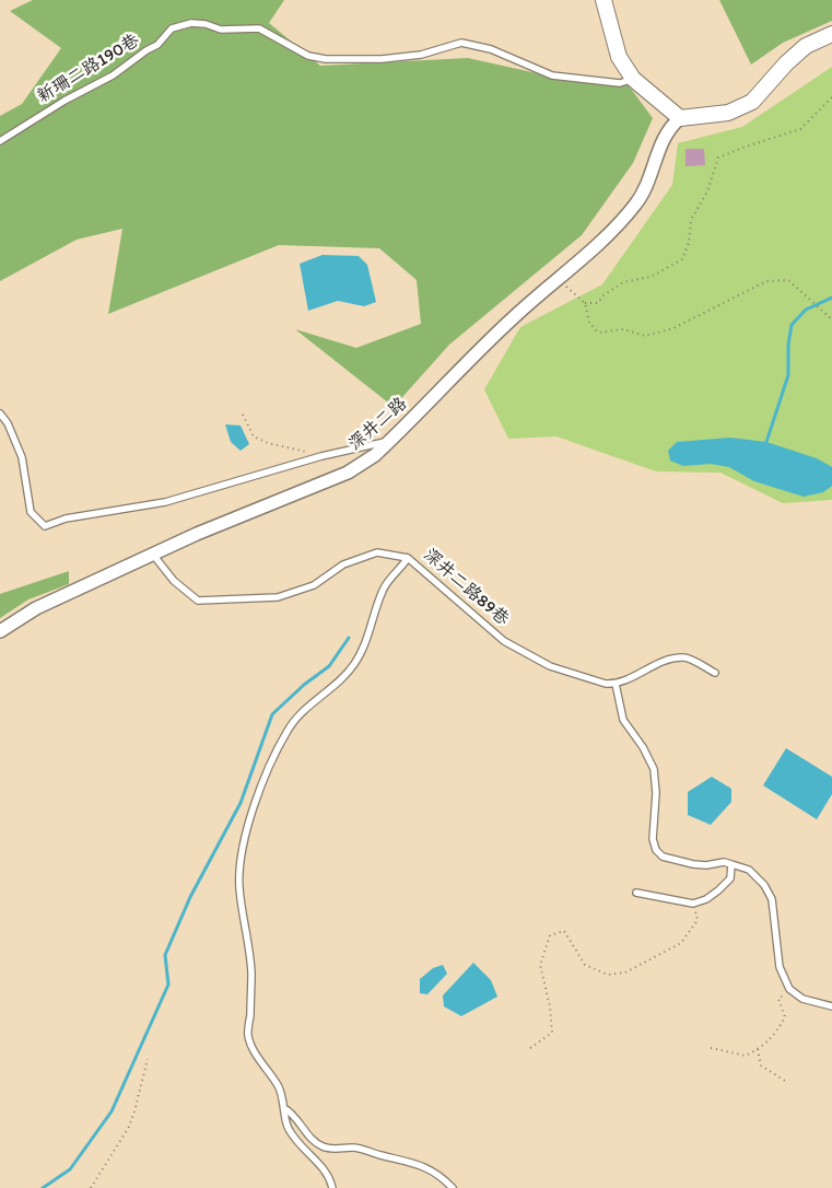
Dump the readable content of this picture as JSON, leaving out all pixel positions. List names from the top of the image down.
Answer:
{
  "streets": {
    "street": ["深井二路"],
    "lane": ["新珊二路190巷", "深井二路89巷"]
  },
  "crossings": [
    ["深井二路", "深井二路89巷"]
  ]
}
